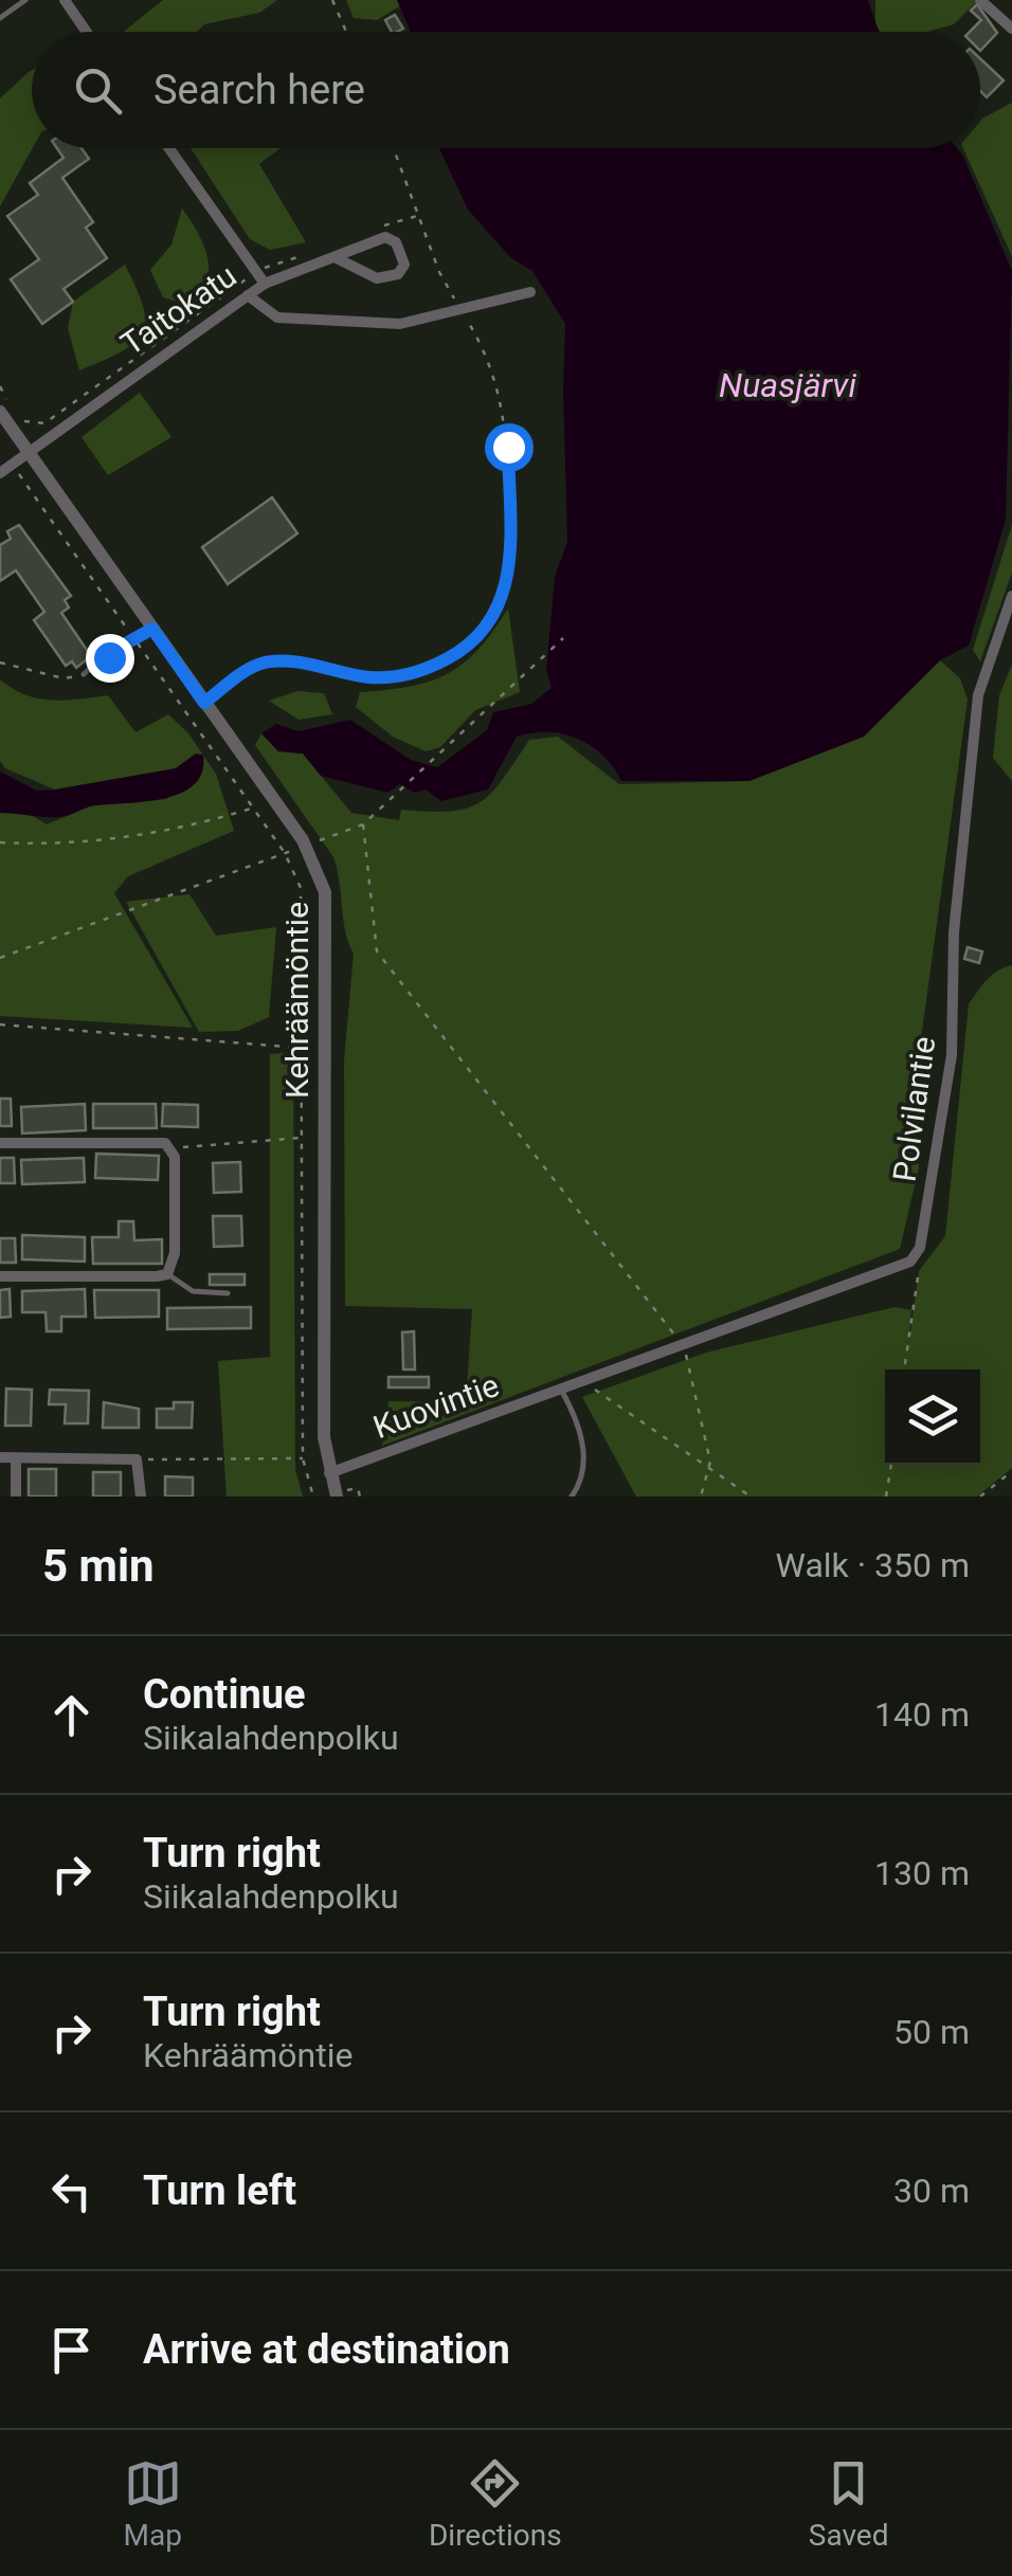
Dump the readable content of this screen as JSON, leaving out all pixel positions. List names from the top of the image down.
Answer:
{
  "streets": {
    "street": [
      "Taitokatu",
      "Kehräämöntie",
      "Polvilantie",
      "Kuovintie"
    ]
  },
  "crossings": [
    ["Taitokatu", "Kehräämöntie"],
    ["Kehräämöntie", "Kuovintie"]
  ],
  "water": ["Nuasjärvi"],
  "page": {
    "search": "Search here",
    "heading": ["5 min", "Walk · 350 m"],
    "list": [
      ["Continue", "Siikalahdenpolku", "140 m"],
      ["Turn right", "Siikalahdenpolku", "130 m"],
      ["Turn right", "Kehräämöntie", "50 m"],
      ["Turn left", "30 m"],
      "Arrive at destination"
    ],
    "nav": ["Map", "Directions", "Saved"]
  }
}
